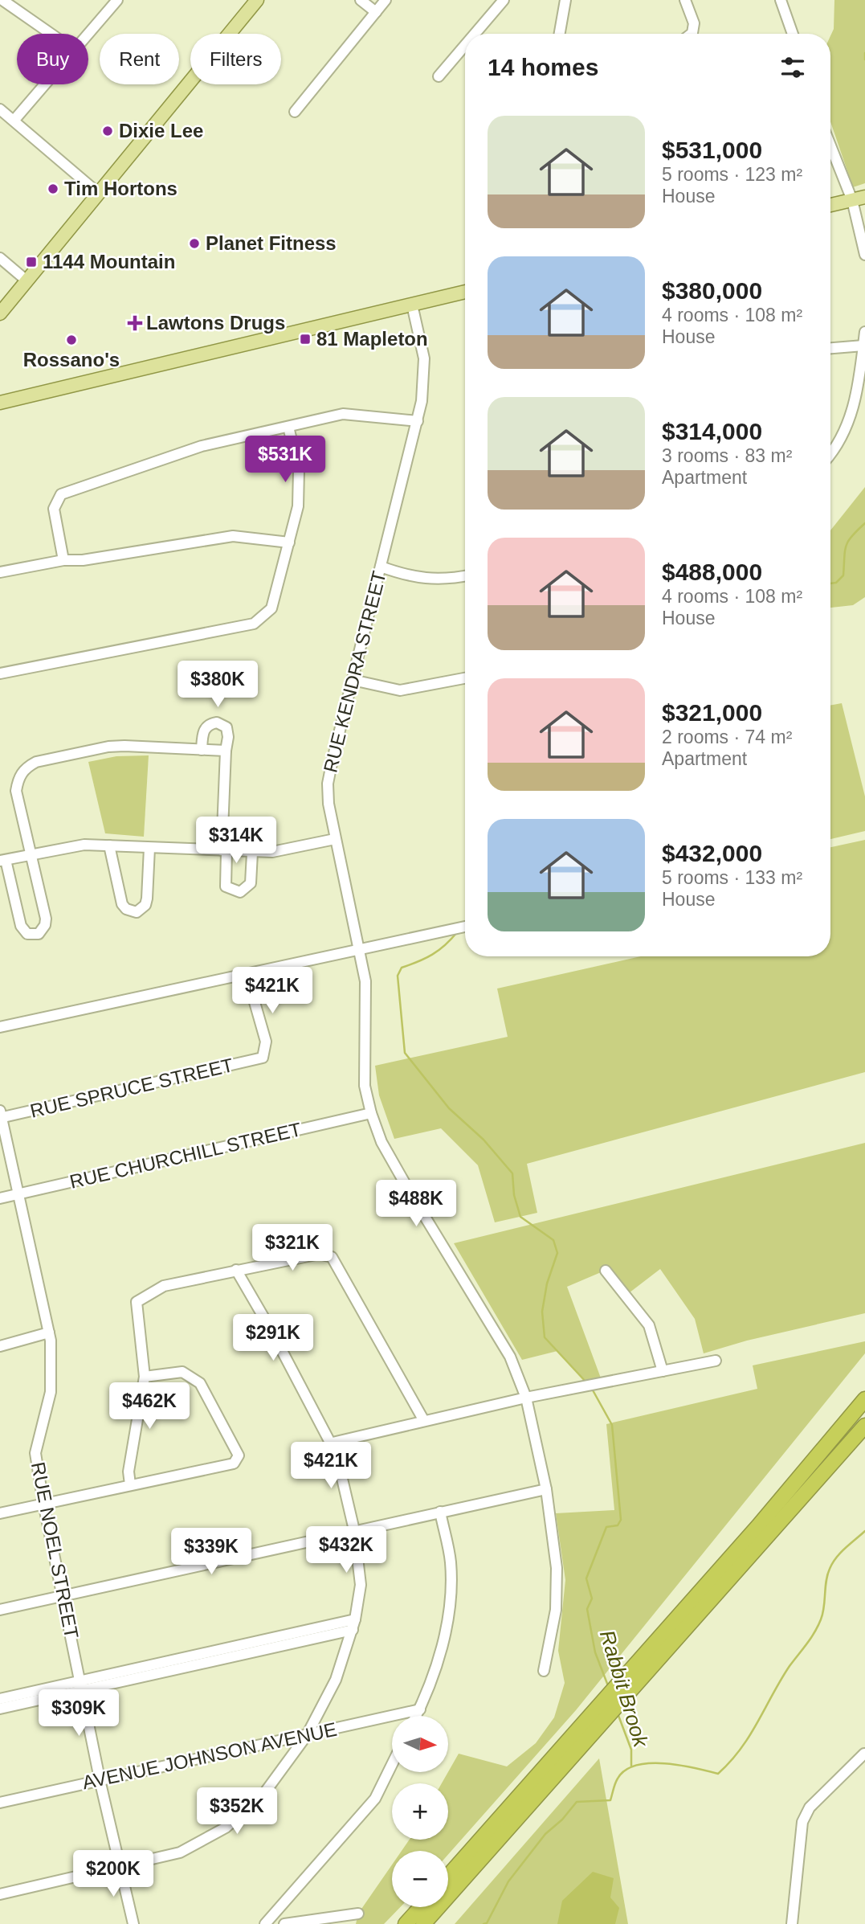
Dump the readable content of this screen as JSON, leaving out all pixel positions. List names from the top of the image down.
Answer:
{
  "streets": {
    "street": [
      "RUE KENDRA STREET",
      "RUE SPRUCE STREET",
      "RUE CHURCHILL STREET",
      "RUE NOEL STREET",
      "AVENUE JOHNSON AVENUE"
    ]
  },
  "crossings": [
    ["RUE KENDRA STREET", "RUE CHURCHILL STREET"],
    ["RUE SPRUCE STREET", "RUE NOEL STREET"],
    ["RUE CHURCHILL STREET", "RUE NOEL STREET"],
    ["RUE NOEL STREET", "AVENUE JOHNSON AVENUE"]
  ],
  "water": ["Rabbit Brook"],
  "places": {
    "other": [
      "Dixie Lee",
      "Tim Hortons",
      "Planet Fitness",
      "Rossano's"
    ],
    "transit": ["1144 Mountain", "81 Mapleton"],
    "health": ["Lawtons Drugs"]
  },
  "north": "right",
  "page": {
    "chip": ["Buy", "Rent", "Filters"],
    "heading": "14 homes",
    "list": [
      {
        "name": "$531,000",
        "note": "5 rooms · 123 m² · House"
      },
      {
        "name": "$380,000",
        "note": "4 rooms · 108 m² · House"
      },
      {
        "name": "$314,000",
        "note": "3 rooms · 83 m² · Apartment"
      },
      {
        "name": "$488,000",
        "note": "4 rooms · 108 m² · House"
      },
      {
        "name": "$321,000",
        "note": "2 rooms · 74 m² · Apartment"
      },
      {
        "name": "$432,000",
        "note": "5 rooms · 133 m² · House"
      }
    ],
    "price": [
      "$531K",
      "$380K",
      "$314K",
      "$421K",
      "$488K",
      "$321K",
      "$291K",
      "$462K",
      "$421K",
      "$432K",
      "$339K",
      "$309K",
      "$352K",
      "$200K"
    ],
    "map_buttons": ["+", "−"]
  }
}
